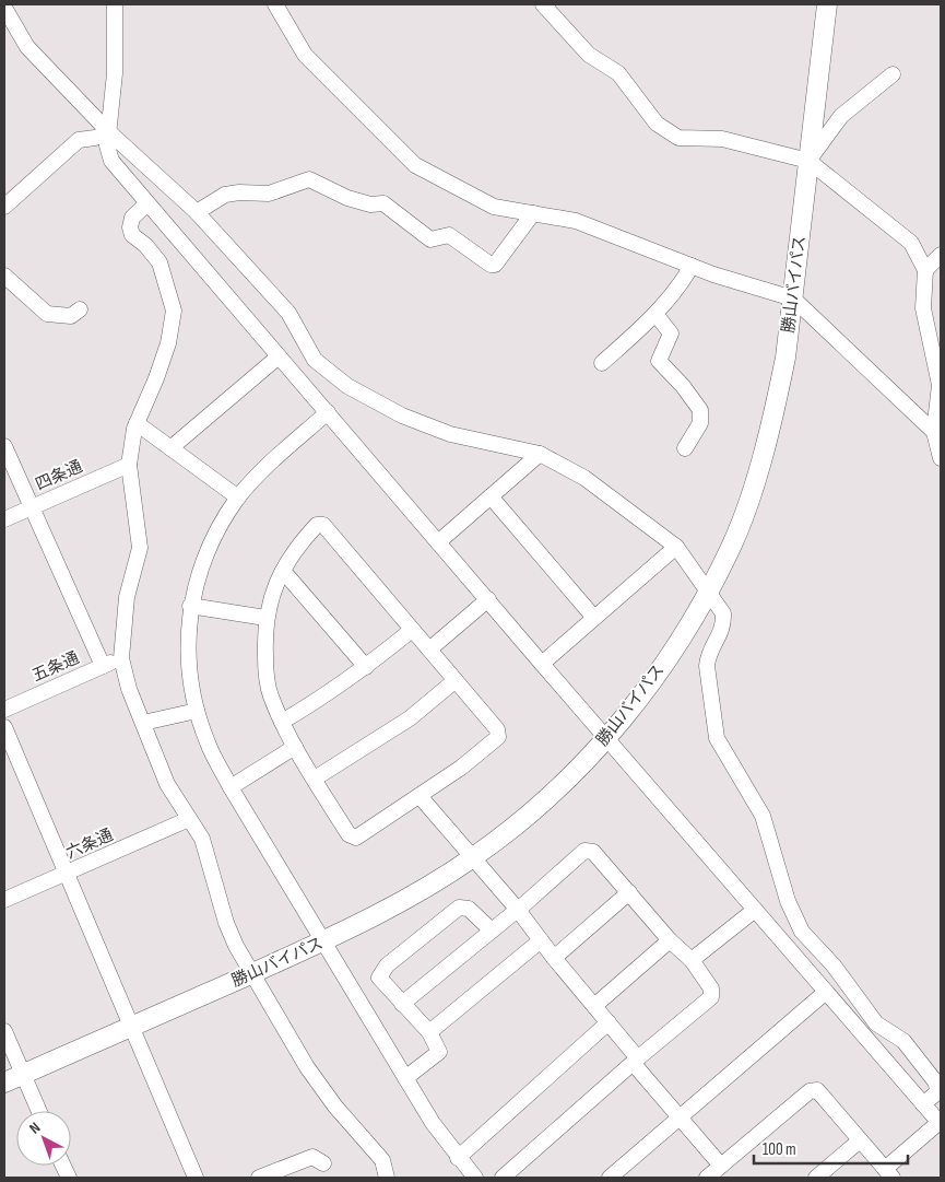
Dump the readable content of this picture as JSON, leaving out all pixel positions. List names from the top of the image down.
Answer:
{
  "streets": {
    "main road": ["勝山バイパス"],
    "street": ["四条通", "五条通", "六条通"]
  },
  "scale_bar": "100 m",
  "north": "top left"
}
